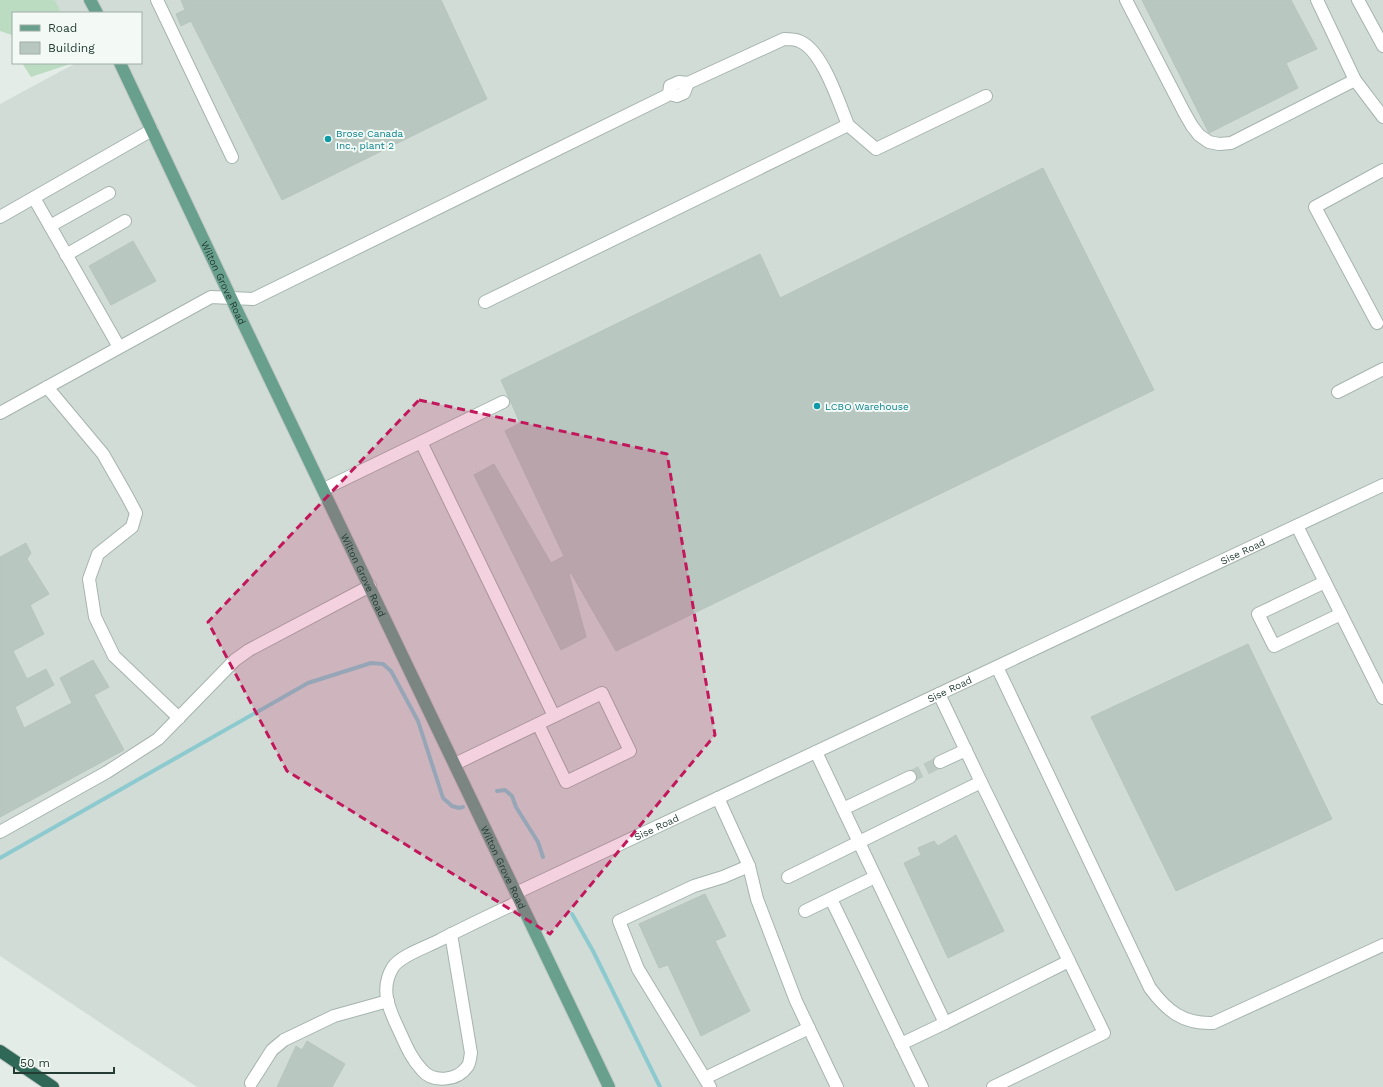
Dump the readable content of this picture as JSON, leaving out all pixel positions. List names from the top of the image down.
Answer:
{
  "streets": {
    "main road": ["Wilton Grove Road"],
    "street": ["Sise Road"]
  },
  "crossings": [
    ["Wilton Grove Road", "Sise Road"]
  ],
  "places": ["Brose Canada Inc., plant 2", "LCBO Warehouse"],
  "legend": ["Road", "Building"],
  "scale_bar": "50 m"
}
